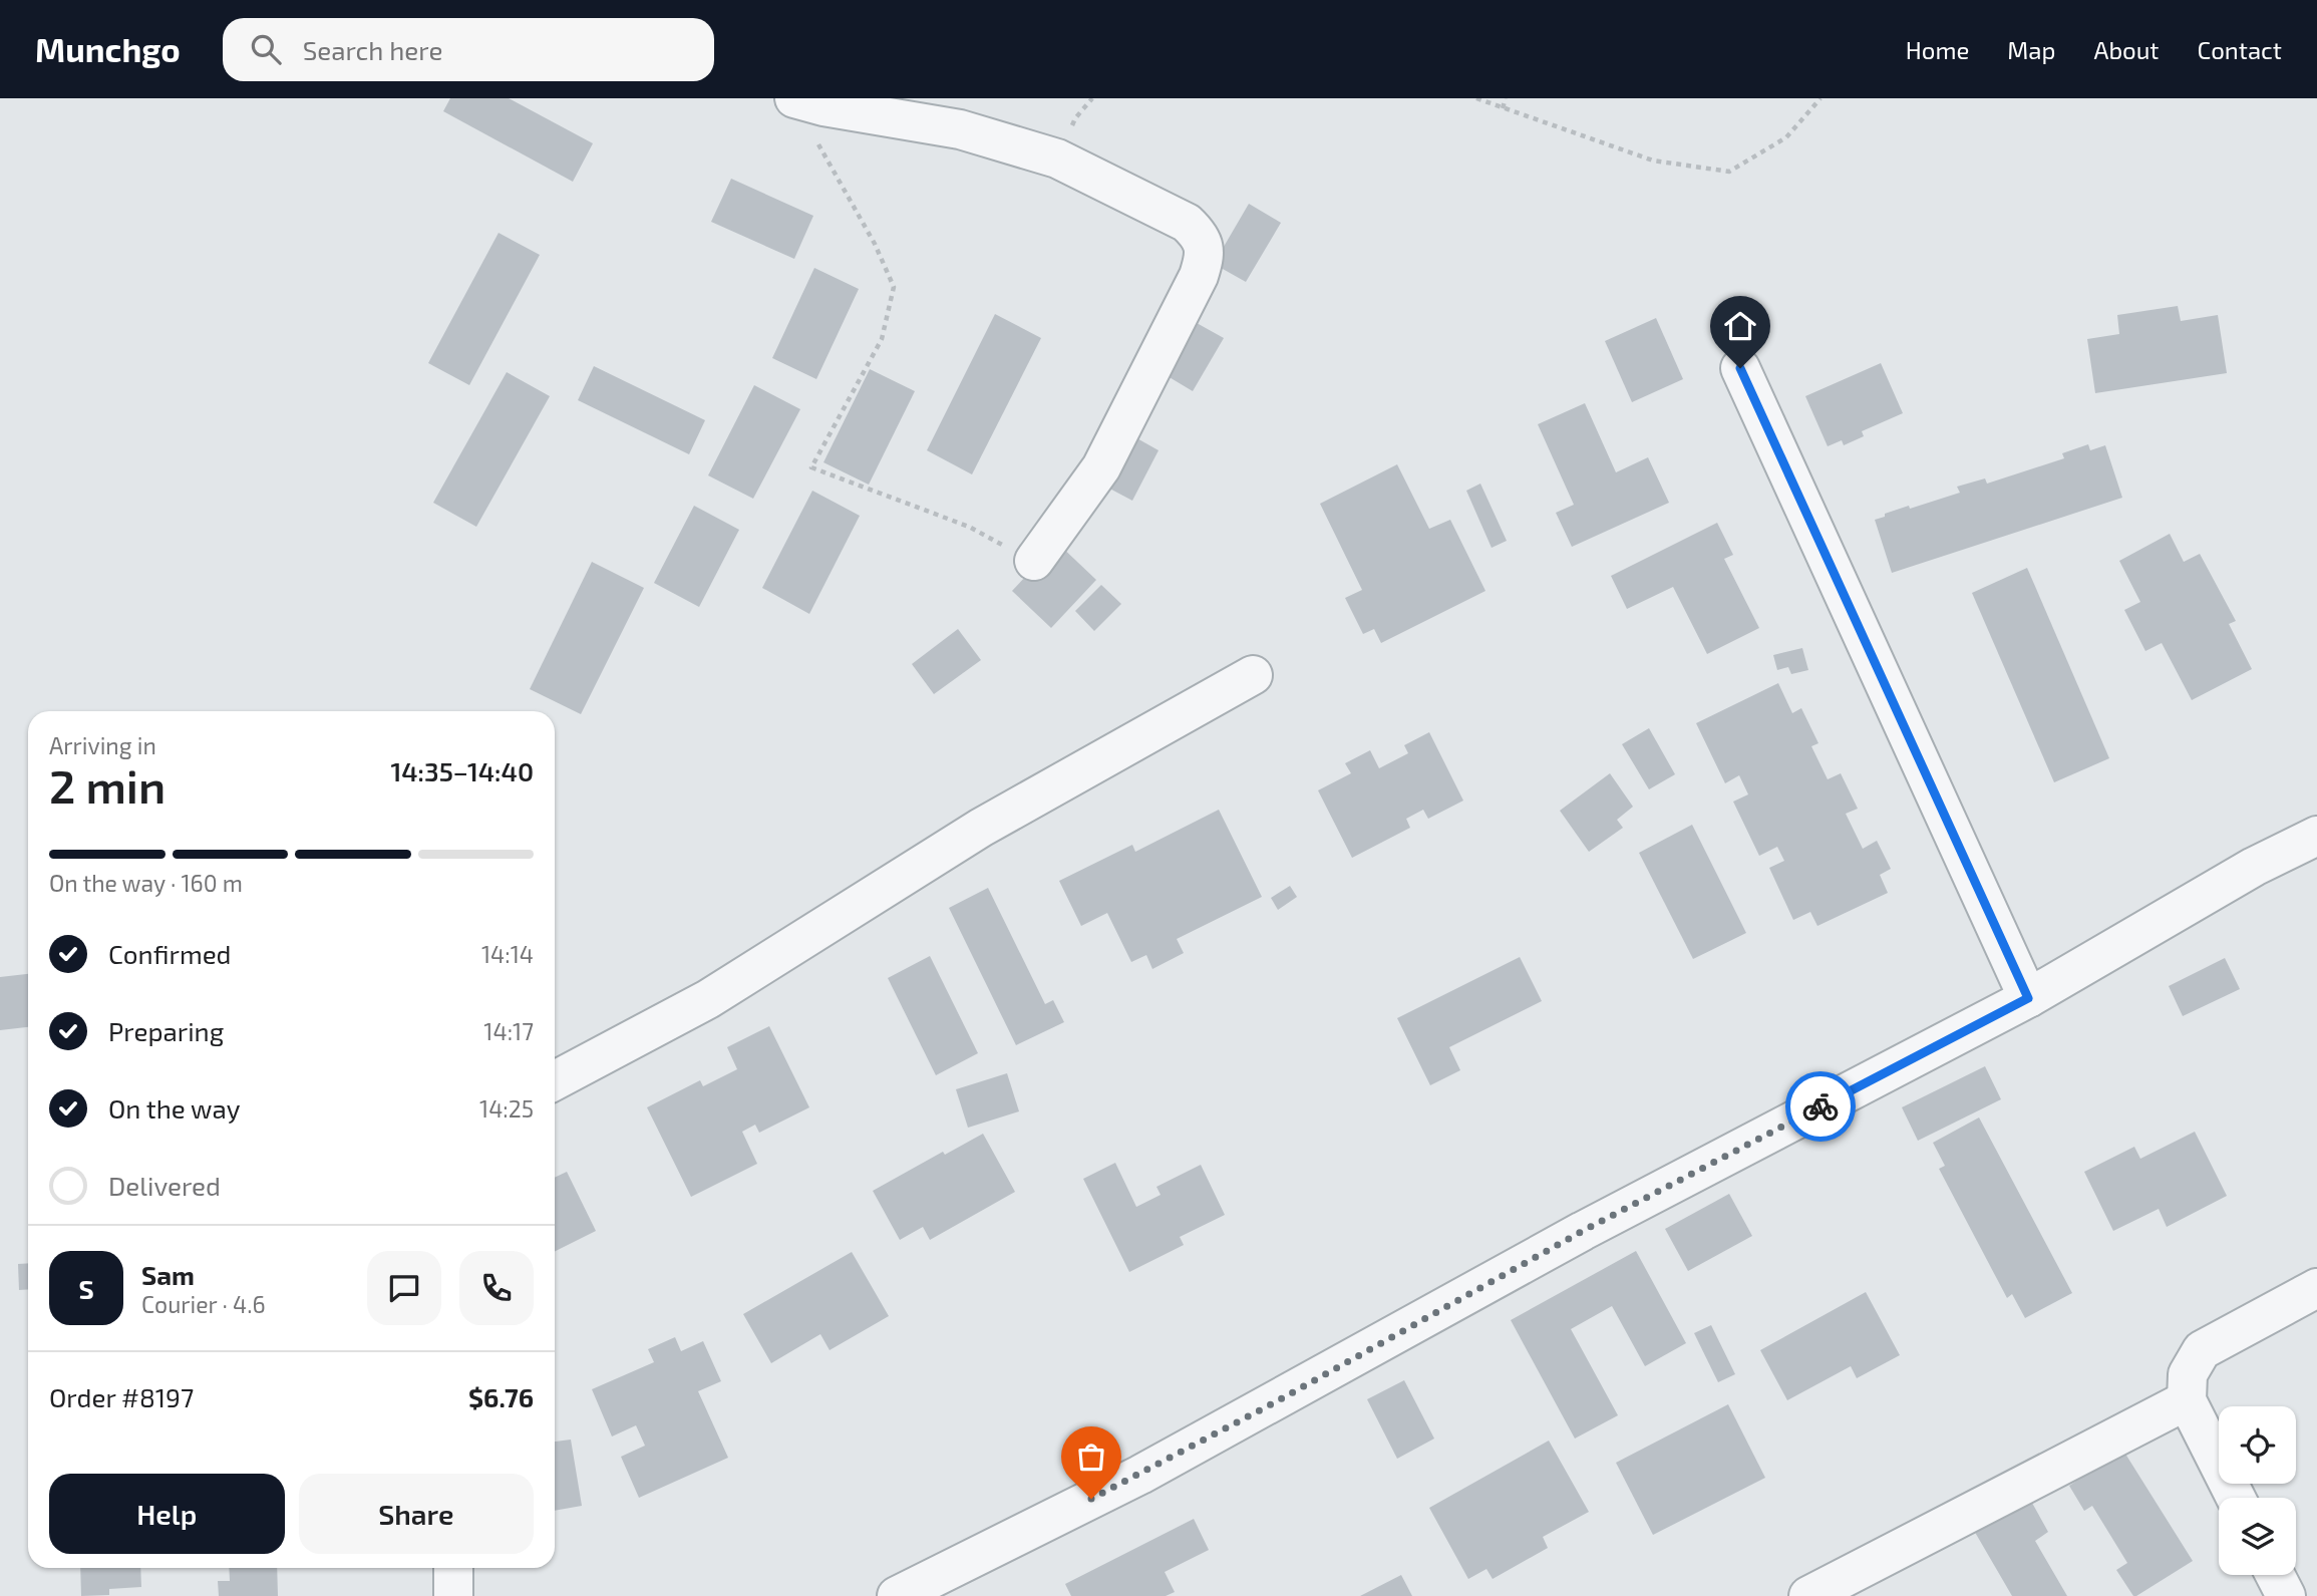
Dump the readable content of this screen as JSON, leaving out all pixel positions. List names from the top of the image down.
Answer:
{
  "page": {
    "header": "Munchgo",
    "search": "Search here",
    "nav": [
      "Home",
      "Map",
      "About",
      "Contact"
    ],
    "heading": ["2 min", "Arriving in", "14:35–14:40"],
    "panel": [
      "Sam",
      "Courier · 4.6",
      "Order #8197",
      "$6.76"
    ],
    "bar": "On the way · 160 m",
    "list": [
      ["Confirmed", "14:14"],
      ["Preparing", "14:17"],
      ["On the way", "14:25"],
      "Delivered"
    ],
    "round": "S",
    "buttons": ["Help", "Share"]
  }
}
